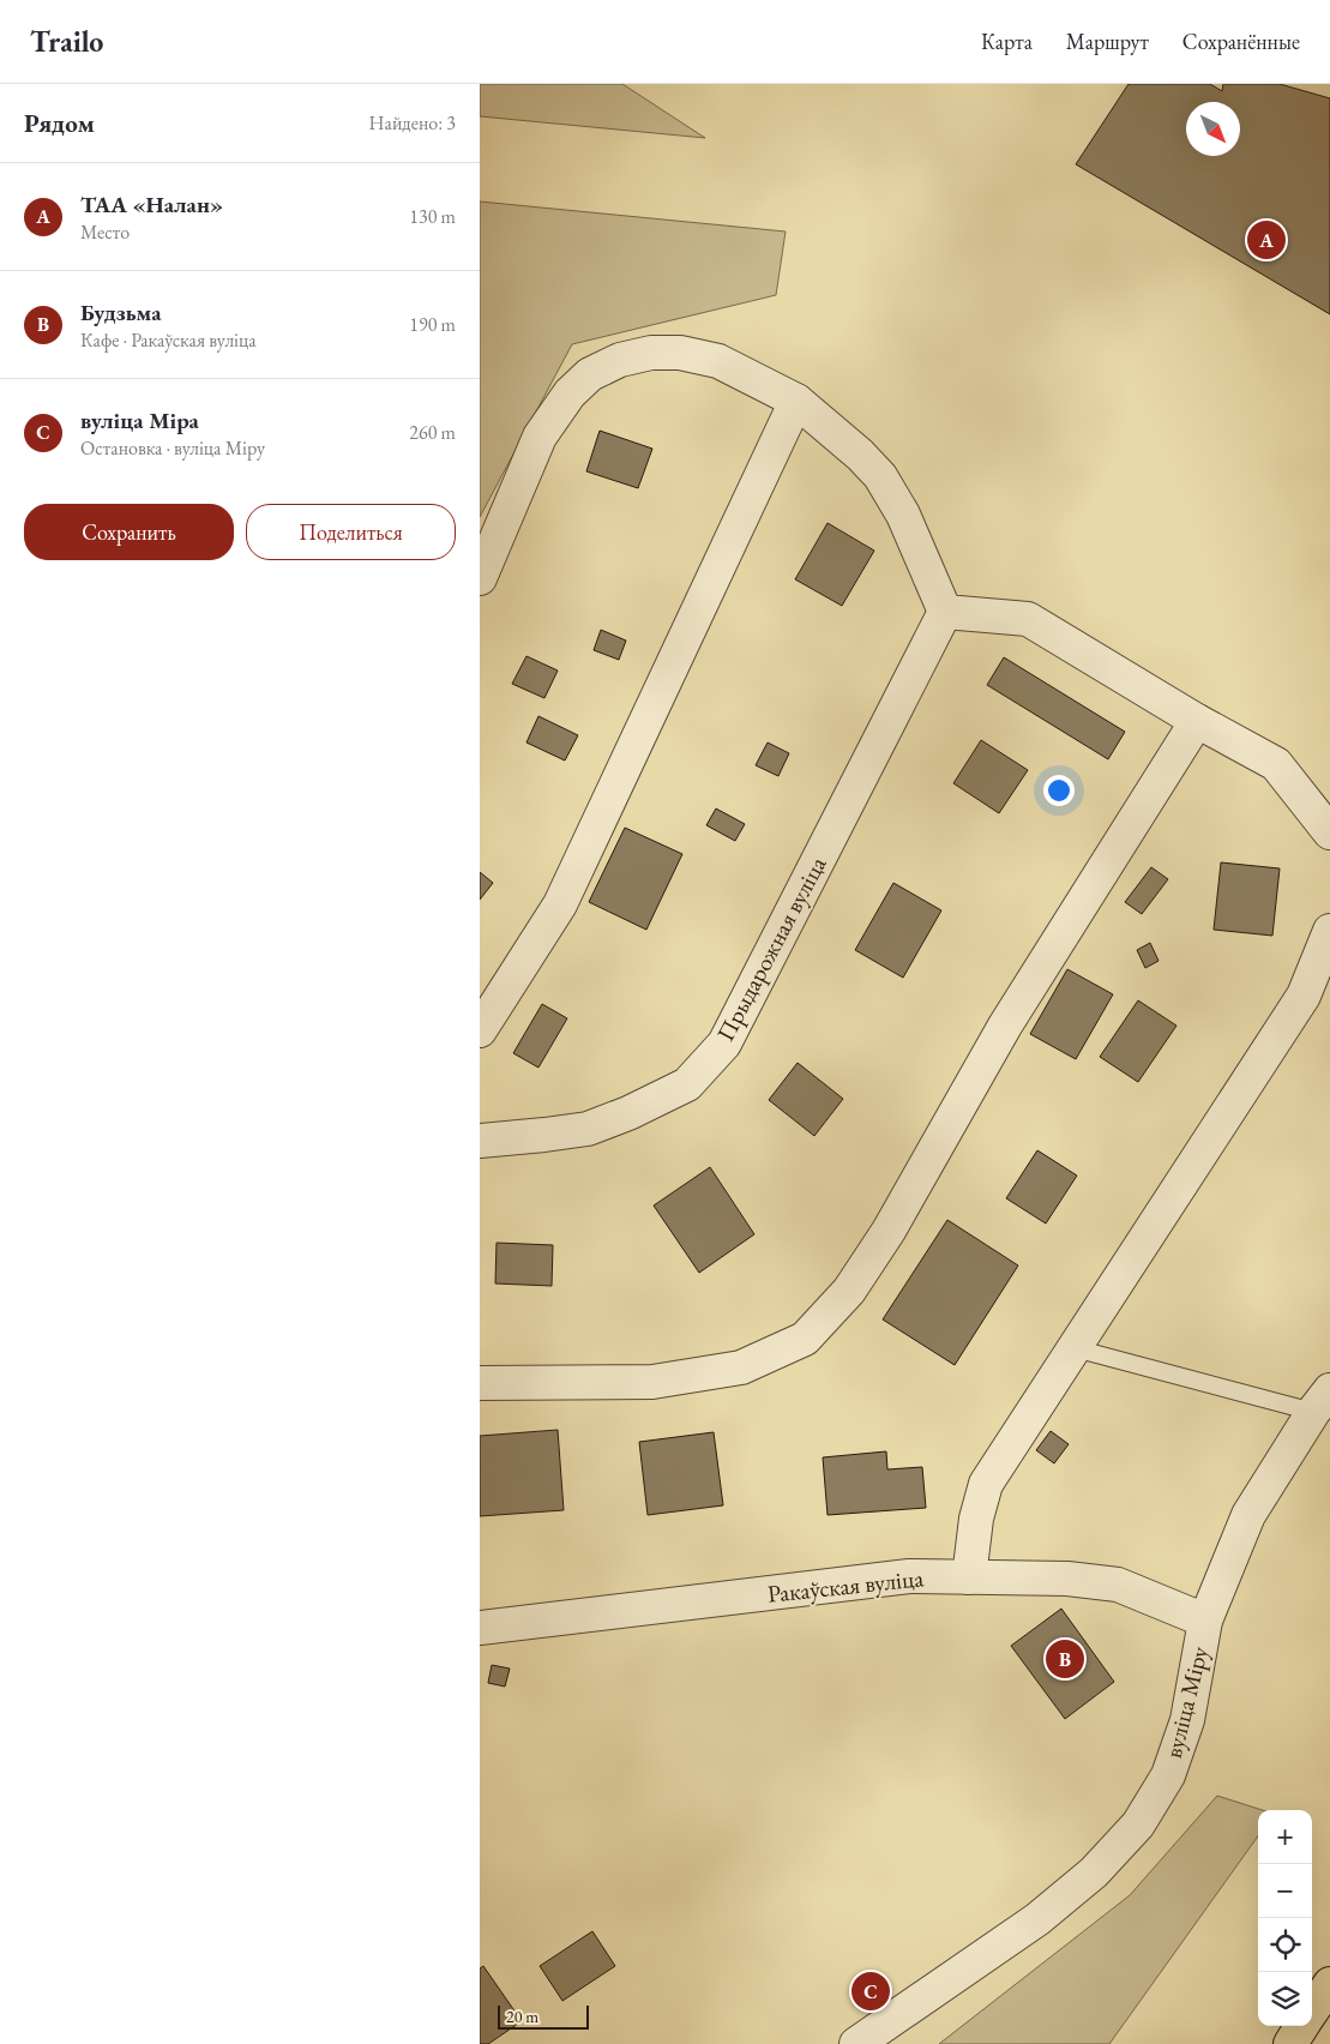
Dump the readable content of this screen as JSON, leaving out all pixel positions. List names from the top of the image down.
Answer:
{
  "streets": {
    "street": ["Прыдарожная вуліца", "Ракаўская вуліца", "вуліца Міру"]
  },
  "crossings": [
    ["Ракаўская вуліца", "вуліца Міру"]
  ],
  "scale_bar": "20 m",
  "north": "bottom right",
  "page": {
    "header": "Trailo",
    "nav": ["Карта", "Маршрут", "Сохранённые"],
    "heading": ["Рядом", "Найдено: 3"],
    "list": [
      {
        "mark": "A",
        "name": "ТАА «Налан»",
        "note": "Место",
        "value": "130 m"
      },
      {
        "mark": "B",
        "name": "Будзьма",
        "note": "Кафе · Ракаўская вуліца",
        "value": "190 m"
      },
      {
        "mark": "C",
        "name": "вуліца Міра",
        "note": "Остановка · вуліца Міру",
        "value": "260 m"
      }
    ],
    "pins": ["A", "B", "C"],
    "buttons": ["Сохранить", "Поделиться"],
    "map_buttons": ["+", "−"],
    "scale": "20 m"
  }
}
